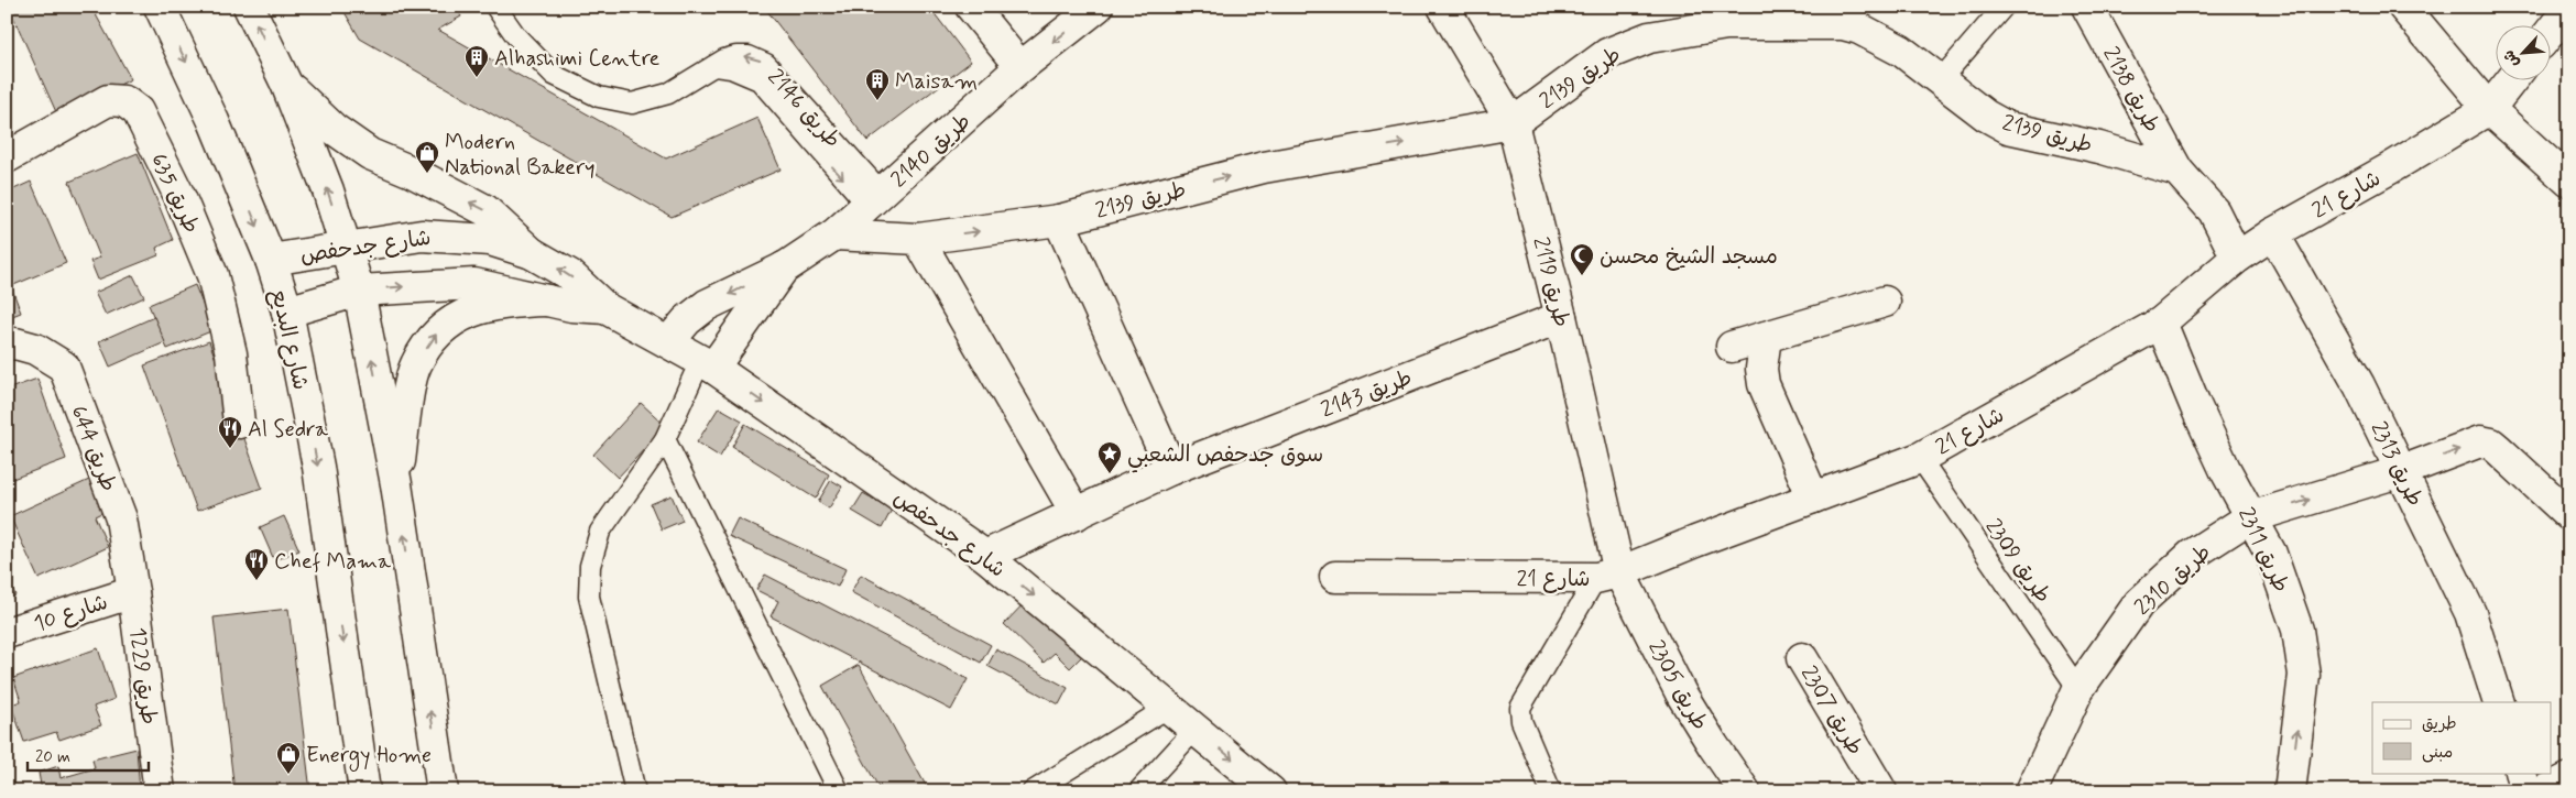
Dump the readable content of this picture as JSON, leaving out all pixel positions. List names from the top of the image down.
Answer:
{
  "streets": {
    "street": [
      "طريق 2139",
      "طريق 2138",
      "طريق 2140",
      "طريق 635",
      "شارع 21",
      "شارع جدحفص",
      "طريق 2119",
      "شارع البديع",
      "طريق 2143",
      "طريق 644",
      "طريق 2313",
      "طريق 2311",
      "طريق 2310",
      "شارع 10",
      "طريق 1229",
      "طريق 2305",
      "طريق 2307"
    ],
    "lane": ["طريق 2146", "طريق 2309"]
  },
  "crossings": [
    ["طريق 2139", "طريق 2138"],
    ["طريق 2139", "طريق 2119"],
    ["طريق 2146", "طريق 2140"],
    ["طريق 2140", "شارع جدحفص"],
    ["شارع 21", "طريق 2119"],
    ["شارع 21", "طريق 2313"],
    ["شارع 21", "طريق 2311"],
    ["شارع 21", "طريق 2309"],
    ["شارع 21", "طريق 2305"],
    ["شارع جدحفص", "شارع البديع"],
    ["شارع جدحفص", "طريق 2143"],
    ["طريق 2119", "طريق 2143"],
    ["طريق 2119", "طريق 2305"],
    ["طريق 644", "شارع 10"],
    ["طريق 644", "طريق 1229"],
    ["طريق 2313", "طريق 2310"],
    ["طريق 2311", "طريق 2310"],
    ["طريق 2309", "طريق 2310"],
    ["شارع 10", "طريق 1229"]
  ],
  "one_way": ["طريق 2139", "طريق 2311", "طريق 2310"],
  "places": {
    "building": ["Alhashimi Centre", "Maisam"],
    "shop": ["Modern National Bakery", "Energy Home"],
    "mosque": ["مسجد الشيخ محسن"],
    "restaurant": ["Al Sedra", "Chef Mama"],
    "place": ["سوق جدحفص الشعبي"]
  },
  "legend": ["طريق", "مبنى"],
  "scale_bar": "20 m",
  "north": "bottom left"
}
